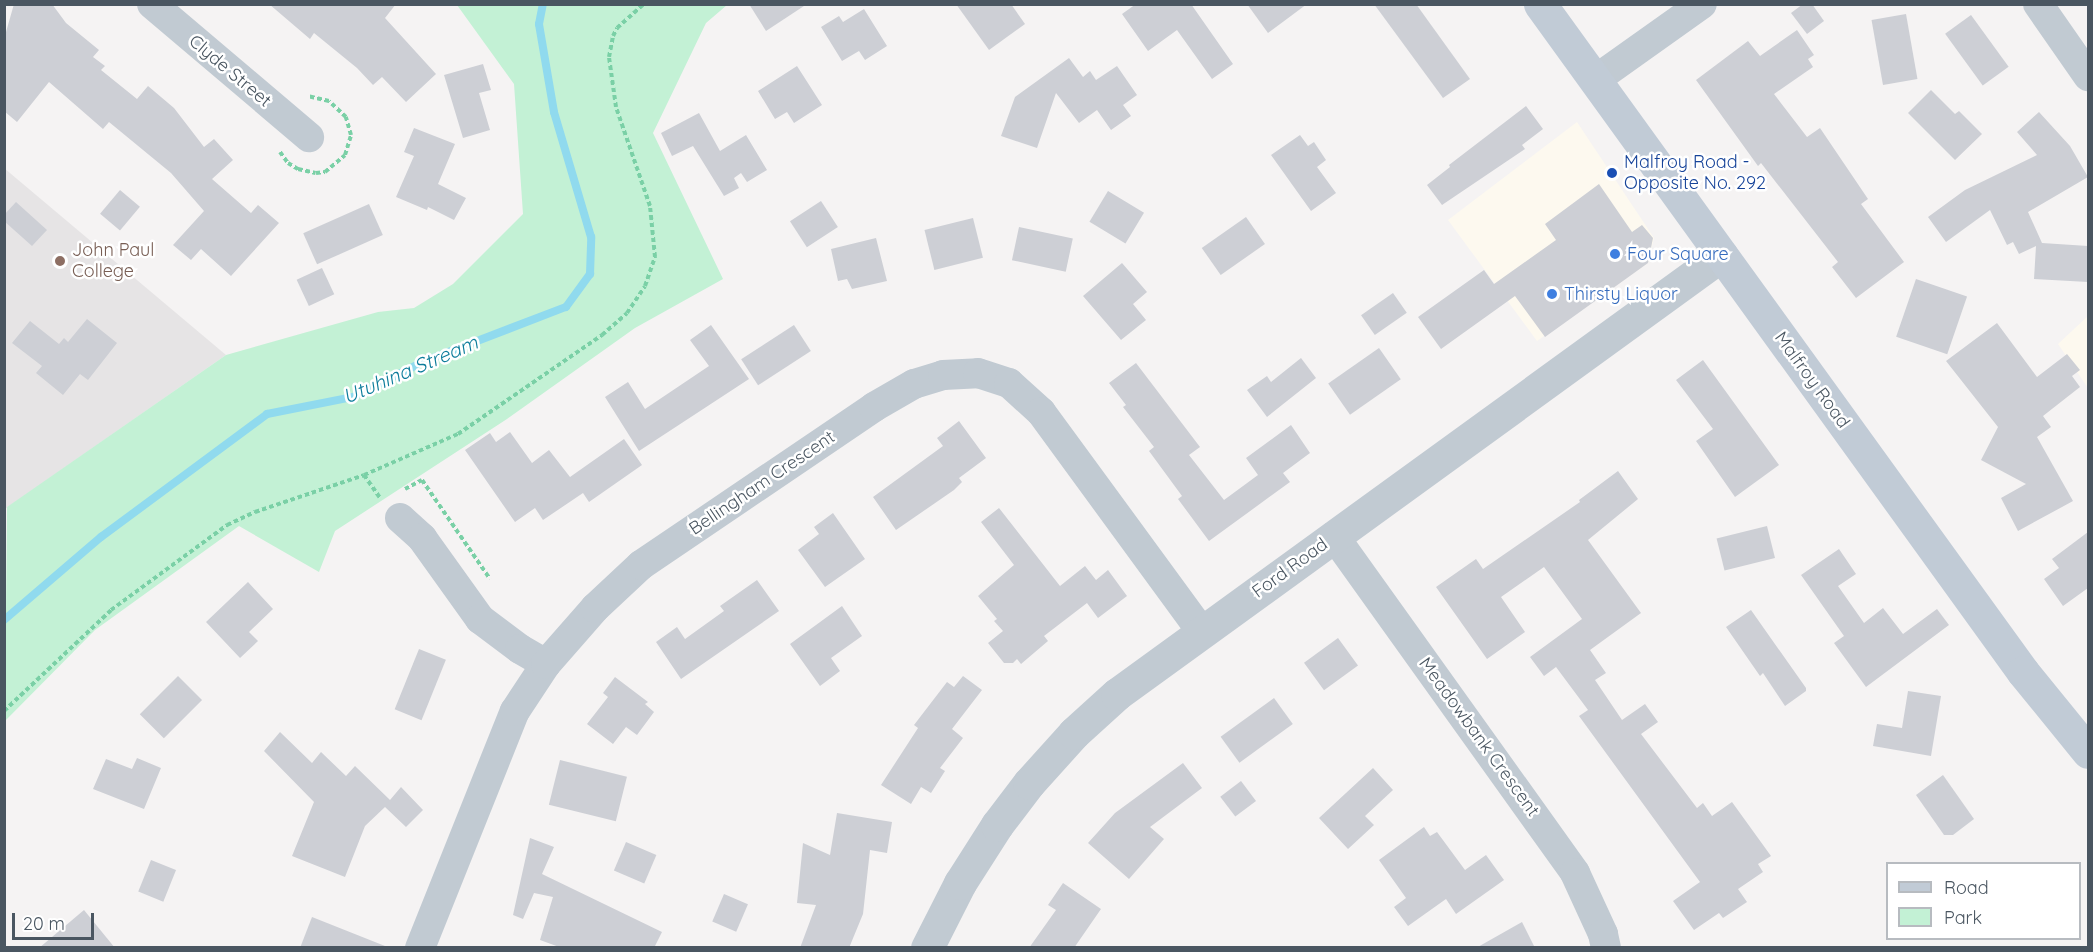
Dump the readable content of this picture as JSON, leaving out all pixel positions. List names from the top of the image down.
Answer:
{
  "streets": {
    "main road": ["Malfroy Road"],
    "street": [
      "Clyde Street",
      "Bellingham Crescent",
      "Ford Road",
      "Meadowbank Crescent"
    ]
  },
  "crossings": [
    ["Malfroy Road", "Ford Road"],
    ["Bellingham Crescent", "Ford Road"],
    ["Ford Road", "Meadowbank Crescent"]
  ],
  "water": ["Utuhina Stream"],
  "places": [
    "Malfroy Road - Opposite No. 292",
    "Four Square",
    "John Paul College",
    "Thirsty Liquor"
  ],
  "legend": ["Road", "Park"],
  "scale_bar": "20 m"
}
